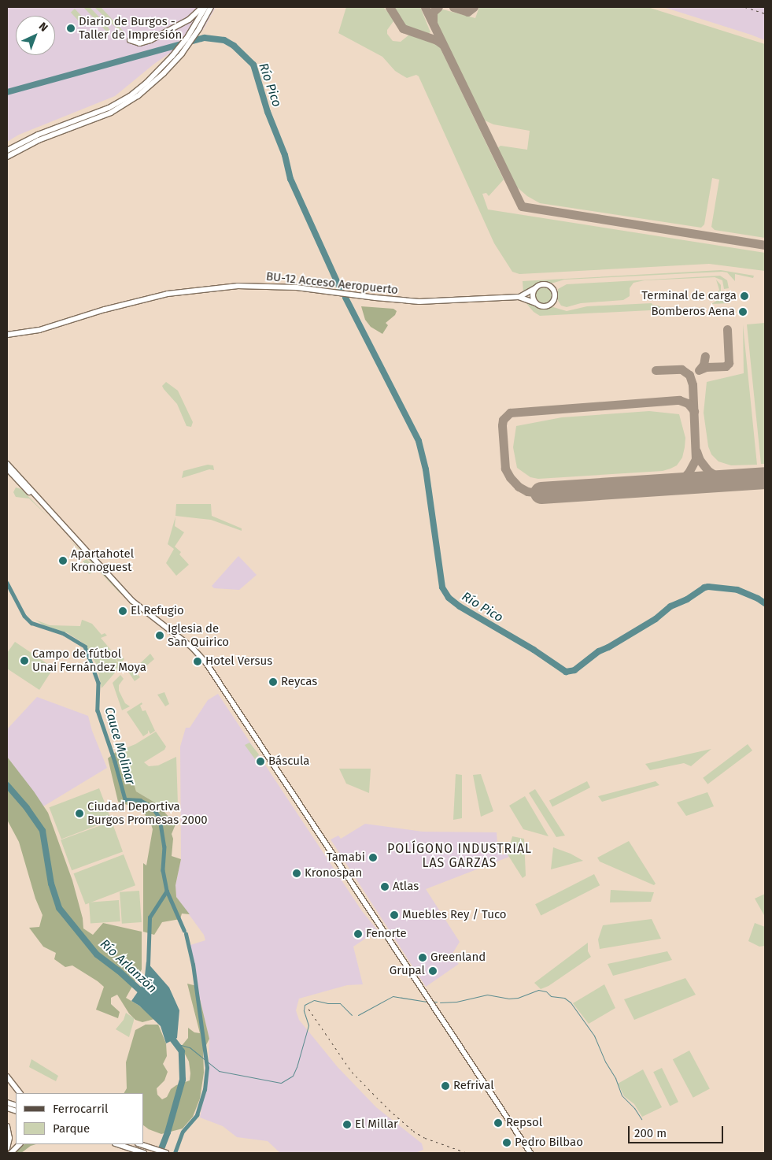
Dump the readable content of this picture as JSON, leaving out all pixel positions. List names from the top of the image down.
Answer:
{
  "streets": {
    "highway": ["BU-12 Acceso Aeropuerto"]
  },
  "districts": ["POLÍGONO INDUSTRIAL LAS GARZAS"],
  "water": ["Río Pico", "Cauce Molinar", "Río Arlanzón"],
  "places": [
    "Diario de Burgos - Taller de Impresión",
    "Terminal de carga",
    "Bomberos Aena",
    "Apartahotel Kronoguest",
    "El Refugio",
    "Iglesia de San Quirico",
    "Campo de fútbol Unai Fernández Moya",
    "Hotel Versus",
    "Reycas",
    "Báscula",
    "Ciudad Deportiva Burgos Promesas 2000",
    "Tamabi",
    "Kronospan",
    "Atlas",
    "Muebles Rey / Tuco",
    "Fenorte",
    "Greenland",
    "Grupal",
    "Refrival",
    "Repsol",
    "El Millar",
    "Pedro Bilbao"
  ],
  "legend": ["Ferrocarril", "Parque"],
  "scale_bar": "200 m",
  "north": "top right"
}
